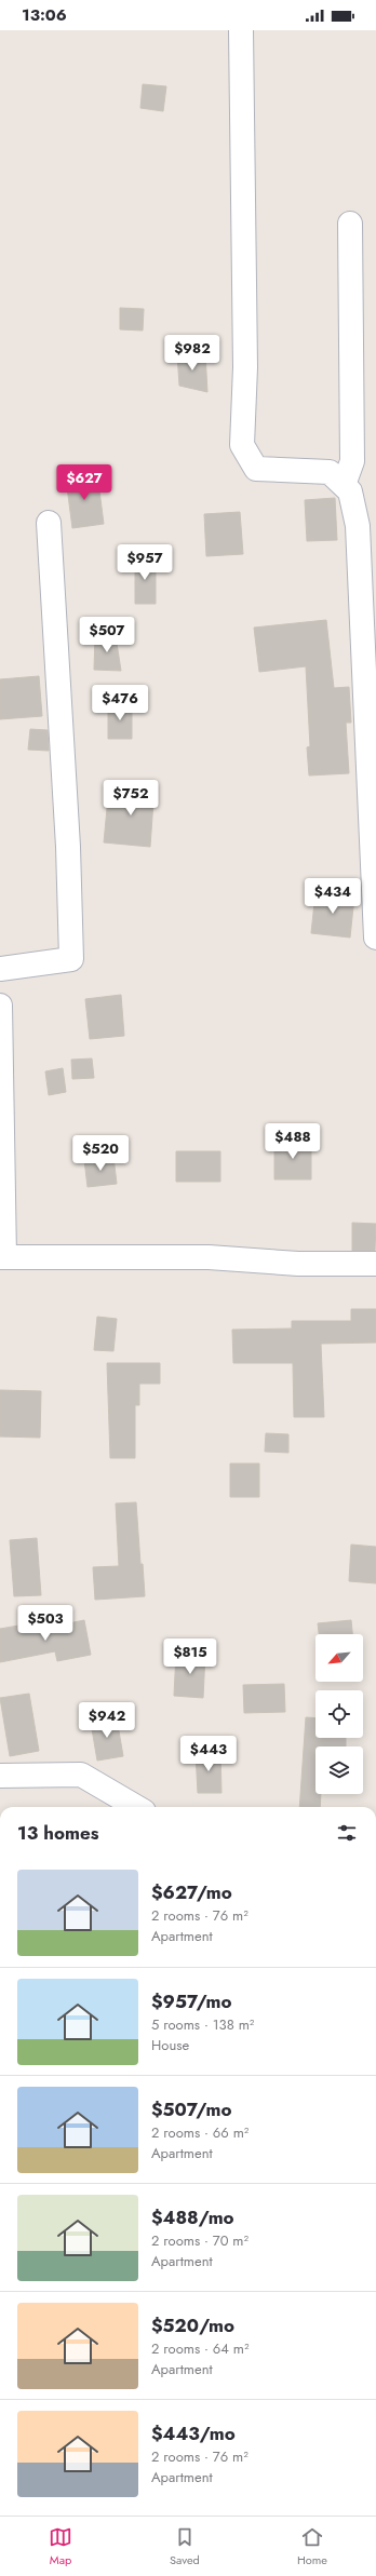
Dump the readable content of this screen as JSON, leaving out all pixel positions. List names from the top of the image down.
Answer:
{
  "north": "bottom left",
  "page": {
    "status": "13:06",
    "price": [
      "$982",
      "$627",
      "$957",
      "$507",
      "$476",
      "$752",
      "$434",
      "$488",
      "$520",
      "$503",
      "$815",
      "$942",
      "$443"
    ],
    "heading": "13 homes",
    "list": [
      {
        "name": "$627/mo",
        "note": "2 rooms · 76 m² · Apartment"
      },
      {
        "name": "$957/mo",
        "note": "5 rooms · 138 m² · House"
      },
      {
        "name": "$507/mo",
        "note": "2 rooms · 66 m² · Apartment"
      },
      {
        "name": "$488/mo",
        "note": "2 rooms · 70 m² · Apartment"
      },
      {
        "name": "$520/mo",
        "note": "2 rooms · 64 m² · Apartment"
      },
      {
        "name": "$443/mo",
        "note": "2 rooms · 76 m² · Apartment"
      }
    ],
    "tabs": ["Map", "Saved", "Home"]
  }
}
